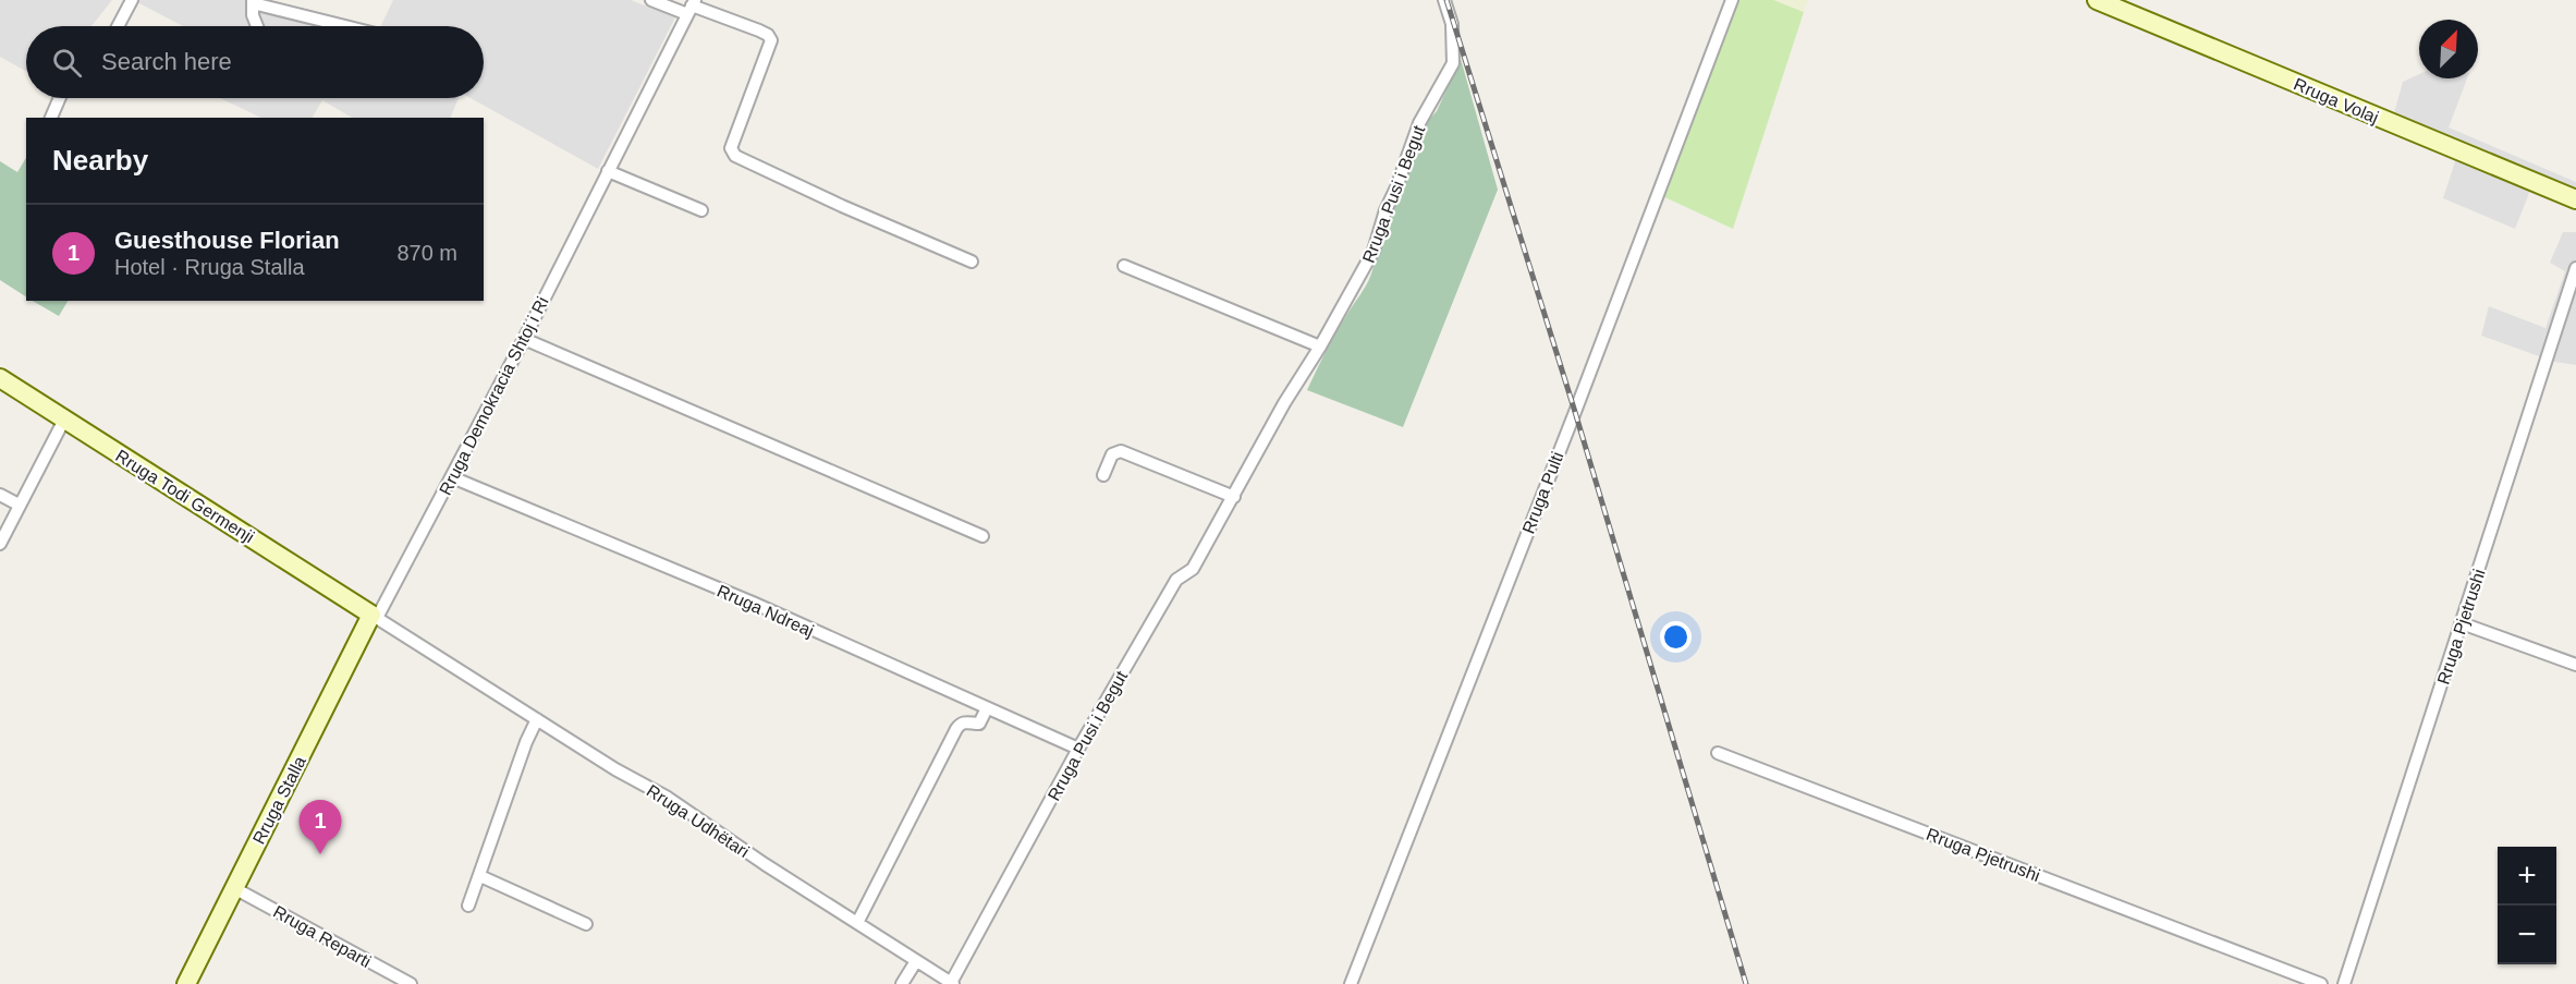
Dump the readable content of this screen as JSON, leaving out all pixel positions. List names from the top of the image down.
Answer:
{
  "streets": {
    "street": [
      "Rruga Volaj",
      "Rruga Pusi i Begut",
      "Rruga Demokracia Shtoj i Ri",
      "Rruga Pulti",
      "Rruga Todi Germenji",
      "Rruga Ndreaj",
      "Rruga Pjetrushi",
      "Rruga Stalla",
      "Rruga Udhëtari",
      "Rruga Reparti"
    ]
  },
  "crossings": [
    ["Rruga Pusi i Begut", "Rruga Ndreaj"],
    ["Rruga Pusi i Begut", "Rruga Udhëtari"],
    ["Rruga Demokracia Shtoj i Ri", "Rruga Todi Germenji"],
    ["Rruga Demokracia Shtoj i Ri", "Rruga Ndreaj"],
    ["Rruga Demokracia Shtoj i Ri", "Rruga Stalla"],
    ["Rruga Demokracia Shtoj i Ri", "Rruga Udhëtari"],
    ["Rruga Todi Germenji", "Rruga Stalla"],
    ["Rruga Todi Germenji", "Rruga Udhëtari"],
    ["Rruga Stalla", "Rruga Udhëtari"],
    ["Rruga Stalla", "Rruga Reparti"]
  ],
  "north": "top right",
  "page": {
    "search": "Search here",
    "heading": "Nearby",
    "list": [
      {
        "mark": "1",
        "name": "Guesthouse Florian",
        "note": "Hotel · Rruga Stalla",
        "value": "870 m"
      }
    ],
    "pins": "1",
    "map_buttons": ["+", "−"]
  }
}
